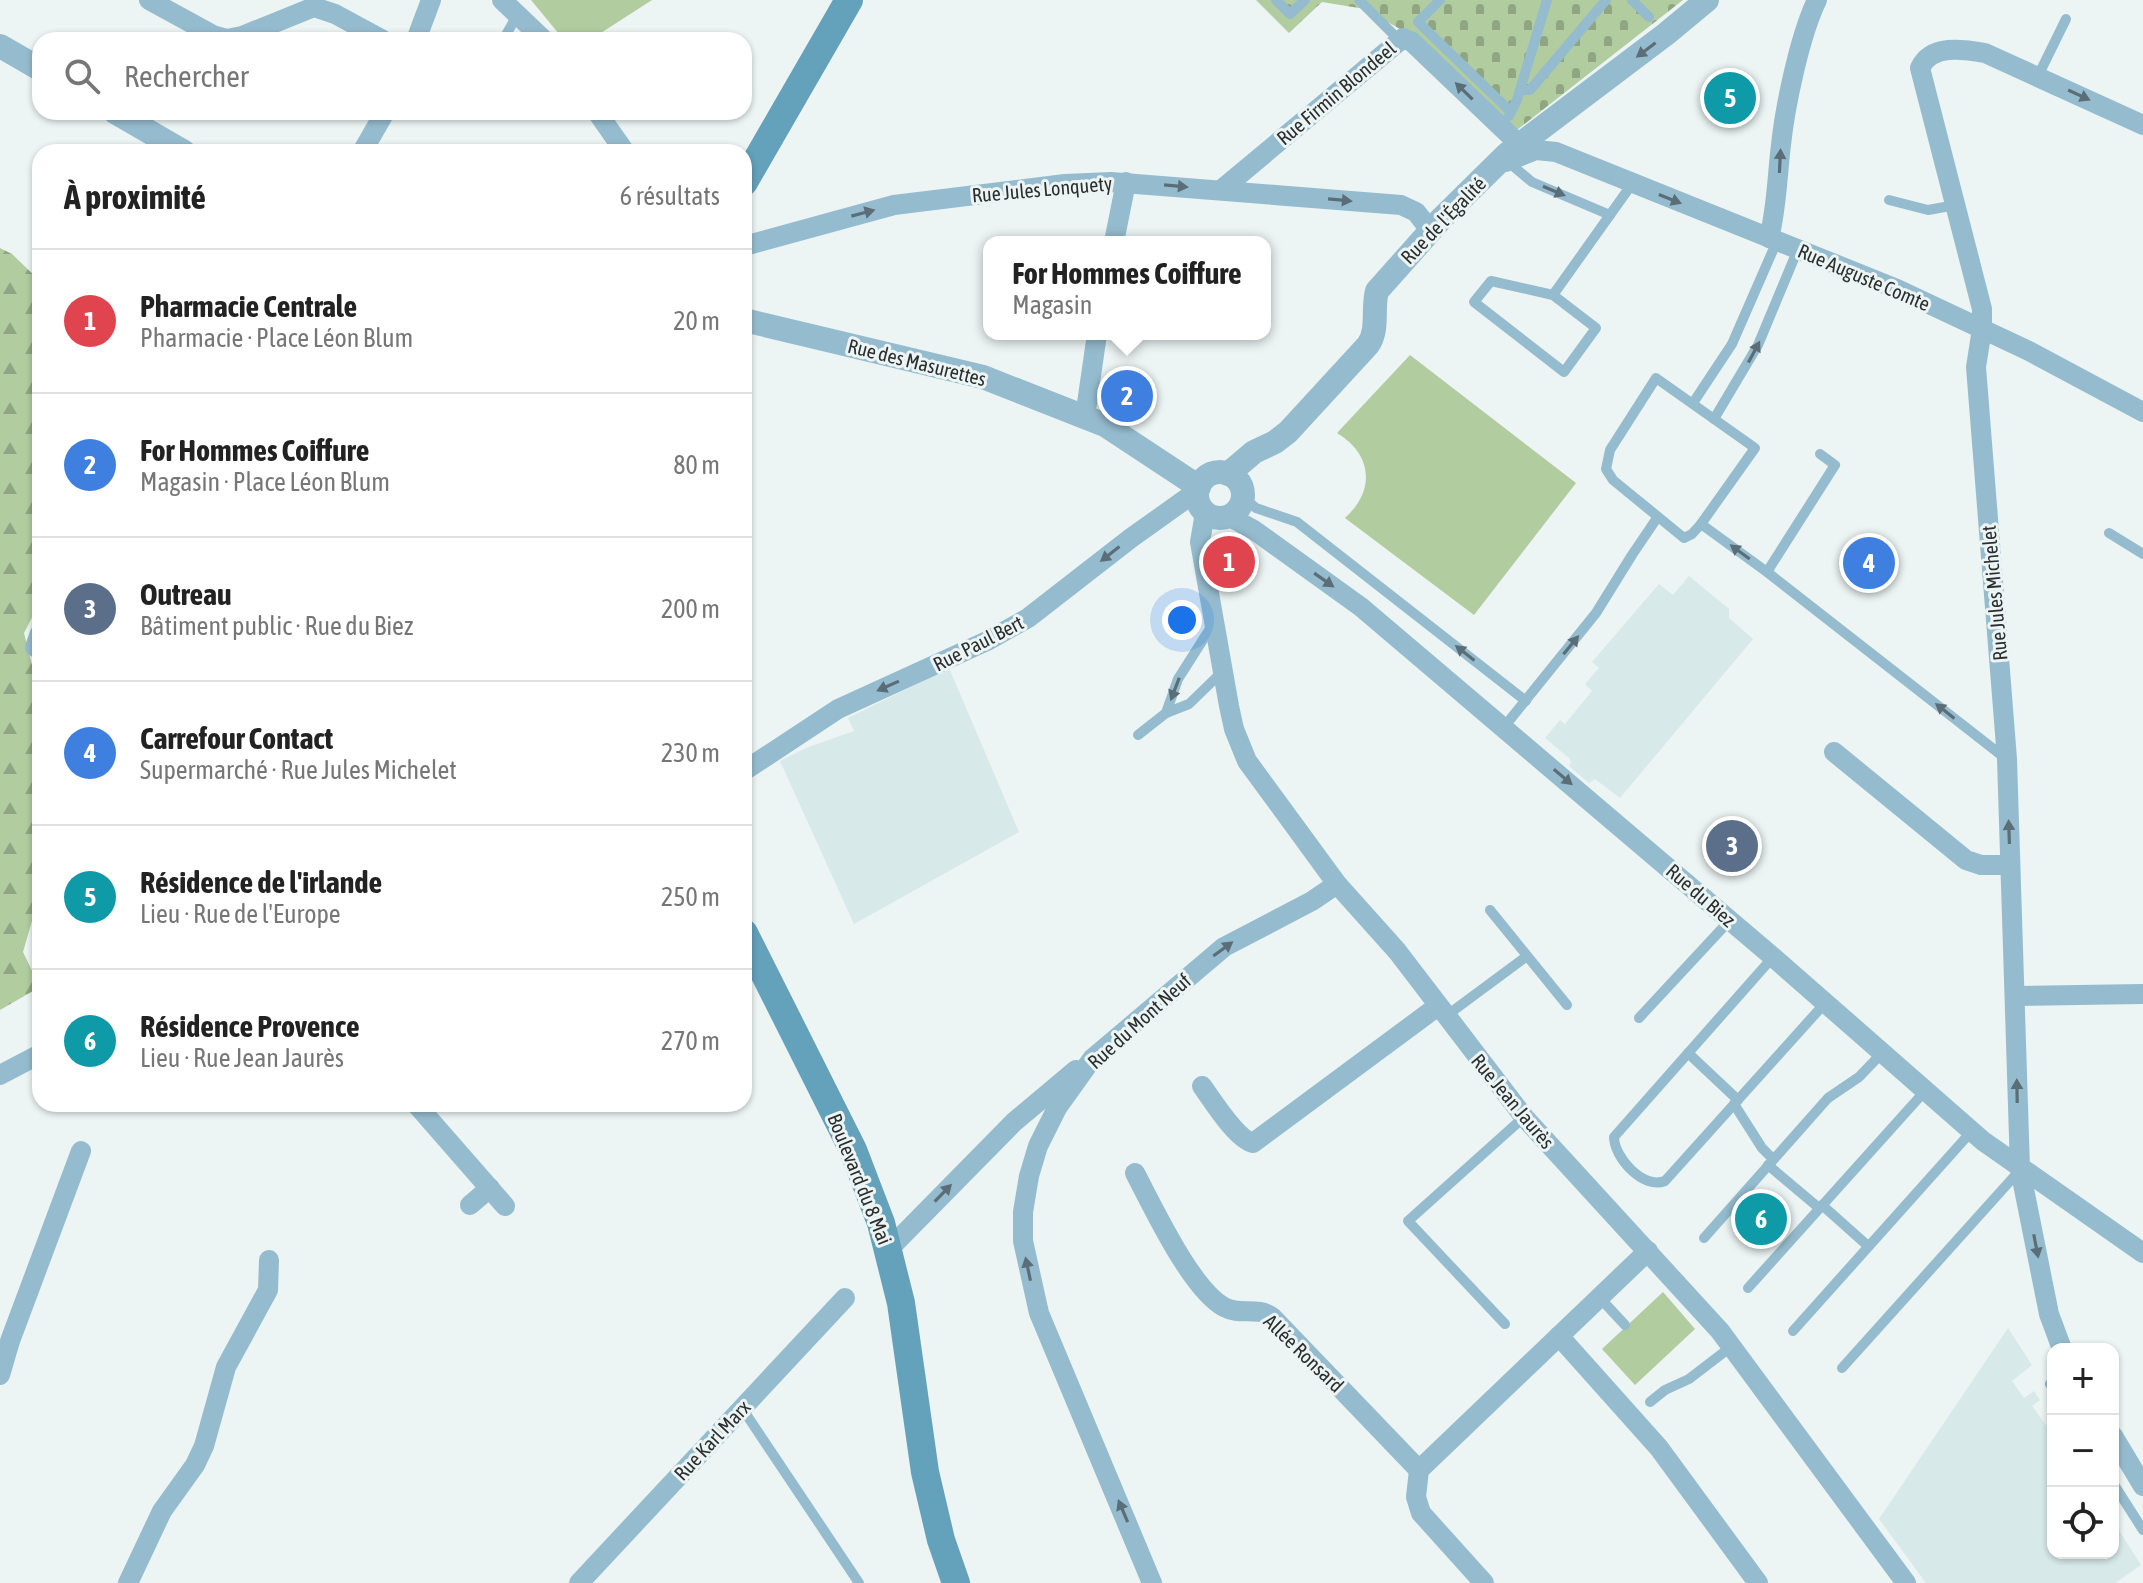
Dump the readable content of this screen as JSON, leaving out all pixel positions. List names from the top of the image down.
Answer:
{
  "streets": {
    "main road": ["Boulevard du 8 Mai"],
    "street": [
      "Rue Firmin Blondeel",
      "Rue Jules Lonquety",
      "Rue de l'Égalité",
      "Rue Auguste Comte",
      "Rue des Masurettes",
      "Rue Jules Michelet",
      "Rue Paul Bert",
      "Rue du Biez",
      "Rue du Mont Neuf",
      "Rue Jean Jaurès",
      "Allée Ronsard",
      "Rue Karl Marx"
    ]
  },
  "crossings": [
    ["Rue Firmin Blondeel", "Rue Jules Lonquety"],
    ["Rue Firmin Blondeel", "Rue de l'Égalité"],
    ["Rue Firmin Blondeel", "Rue Auguste Comte"],
    ["Rue Jules Lonquety", "Rue de l'Égalité"],
    ["Rue de l'Égalité", "Rue Auguste Comte"],
    ["Rue de l'Égalité", "Rue des Masurettes"],
    ["Rue de l'Égalité", "Rue Paul Bert"],
    ["Rue de l'Égalité", "Rue du Biez"],
    ["Rue de l'Égalité", "Rue Jean Jaurès"],
    ["Rue Auguste Comte", "Rue Jules Michelet"],
    ["Rue des Masurettes", "Rue Paul Bert"],
    ["Rue des Masurettes", "Rue du Biez"],
    ["Rue des Masurettes", "Rue Jean Jaurès"],
    ["Rue Jules Michelet", "Rue du Biez"],
    ["Rue Paul Bert", "Rue du Biez"],
    ["Rue Paul Bert", "Rue Jean Jaurès"],
    ["Rue du Biez", "Rue Jean Jaurès"],
    ["Rue du Mont Neuf", "Rue Jean Jaurès"]
  ],
  "one_way": [
    "Rue Jules Lonquety",
    "Rue Paul Bert",
    "Rue du Biez",
    "Rue du Mont Neuf"
  ],
  "page": {
    "search": "Rechercher",
    "pins": [
      "5",
      "2",
      "1",
      "4",
      "3",
      "6"
    ],
    "heading": ["À proximité", "6 résultats"],
    "popup": ["For Hommes Coiffure", "Magasin"],
    "list": [
      {
        "mark": "1",
        "name": "Pharmacie Centrale",
        "note": "Pharmacie · Place Léon Blum",
        "value": "20 m"
      },
      {
        "mark": "2",
        "name": "For Hommes Coiffure",
        "note": "Magasin · Place Léon Blum",
        "value": "80 m"
      },
      {
        "mark": "3",
        "name": "Outreau",
        "note": "Bâtiment public · Rue du Biez",
        "value": "200 m"
      },
      {
        "mark": "4",
        "name": "Carrefour Contact",
        "note": "Supermarché · Rue Jules Michelet",
        "value": "230 m"
      },
      {
        "mark": "5",
        "name": "Résidence de l'irlande",
        "note": "Lieu · Rue de l'Europe",
        "value": "250 m"
      },
      {
        "mark": "6",
        "name": "Résidence Provence",
        "note": "Lieu · Rue Jean Jaurès",
        "value": "270 m"
      }
    ],
    "map_buttons": ["+", "−"]
  }
}
